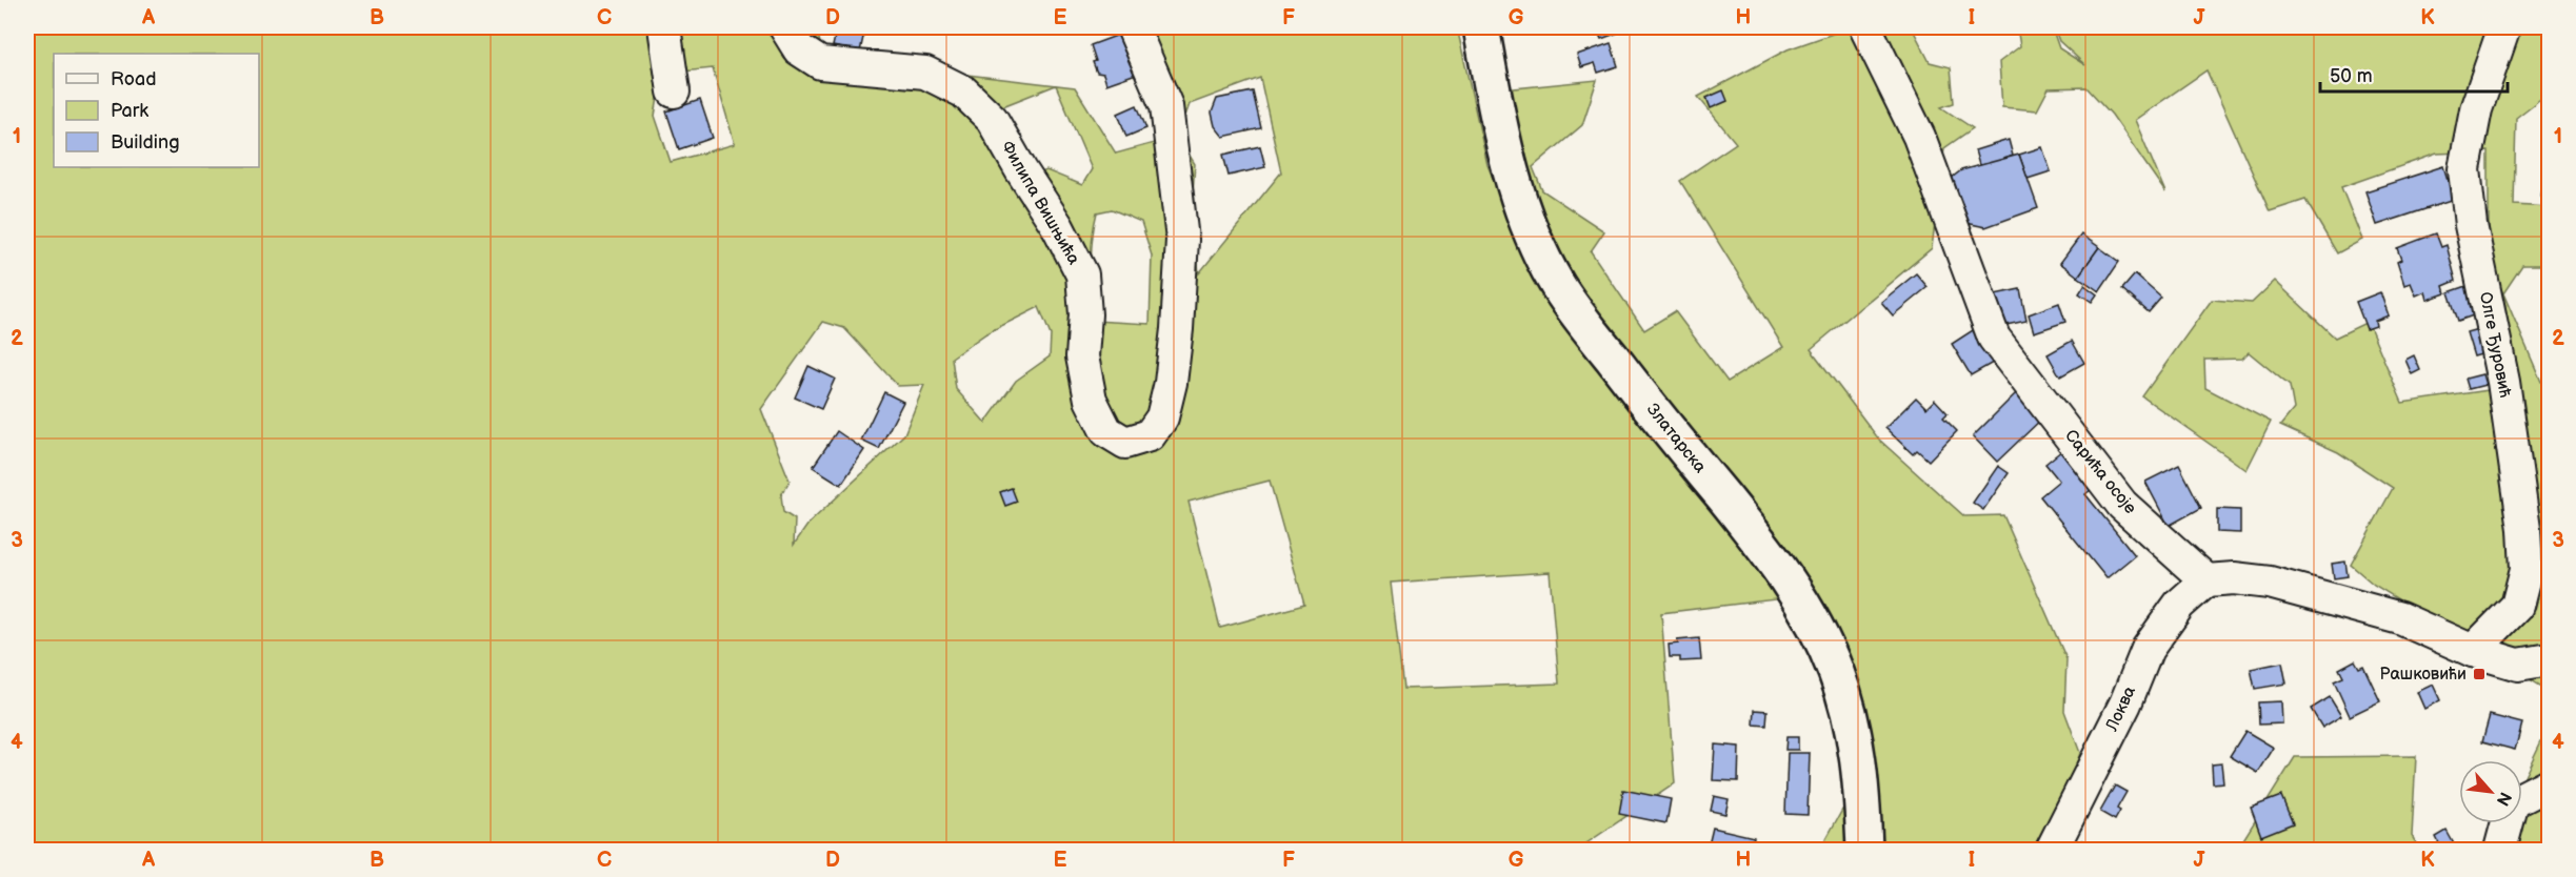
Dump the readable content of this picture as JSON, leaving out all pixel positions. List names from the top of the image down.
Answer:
{
  "streets": {
    "main road": ["Златарска"],
    "street": [
      "Филипа Вишњића",
      "Олге Ђуровић",
      "Сарића осоје",
      "Локва"
    ]
  },
  "crossings": [
    ["Сарића осоје", "Локва"]
  ],
  "places": {
    "transit": ["Рашковићи"]
  },
  "legend": ["Road", "Park", "Building"],
  "scale_bar": "50 m",
  "north": "bottom right",
  "grid": {
    "columns": [
      "A",
      "B",
      "C",
      "D",
      "E",
      "F",
      "G",
      "H",
      "I",
      "J",
      "K"
    ],
    "rows": [
      "1",
      "2",
      "3",
      "4"
    ]
  }
}
